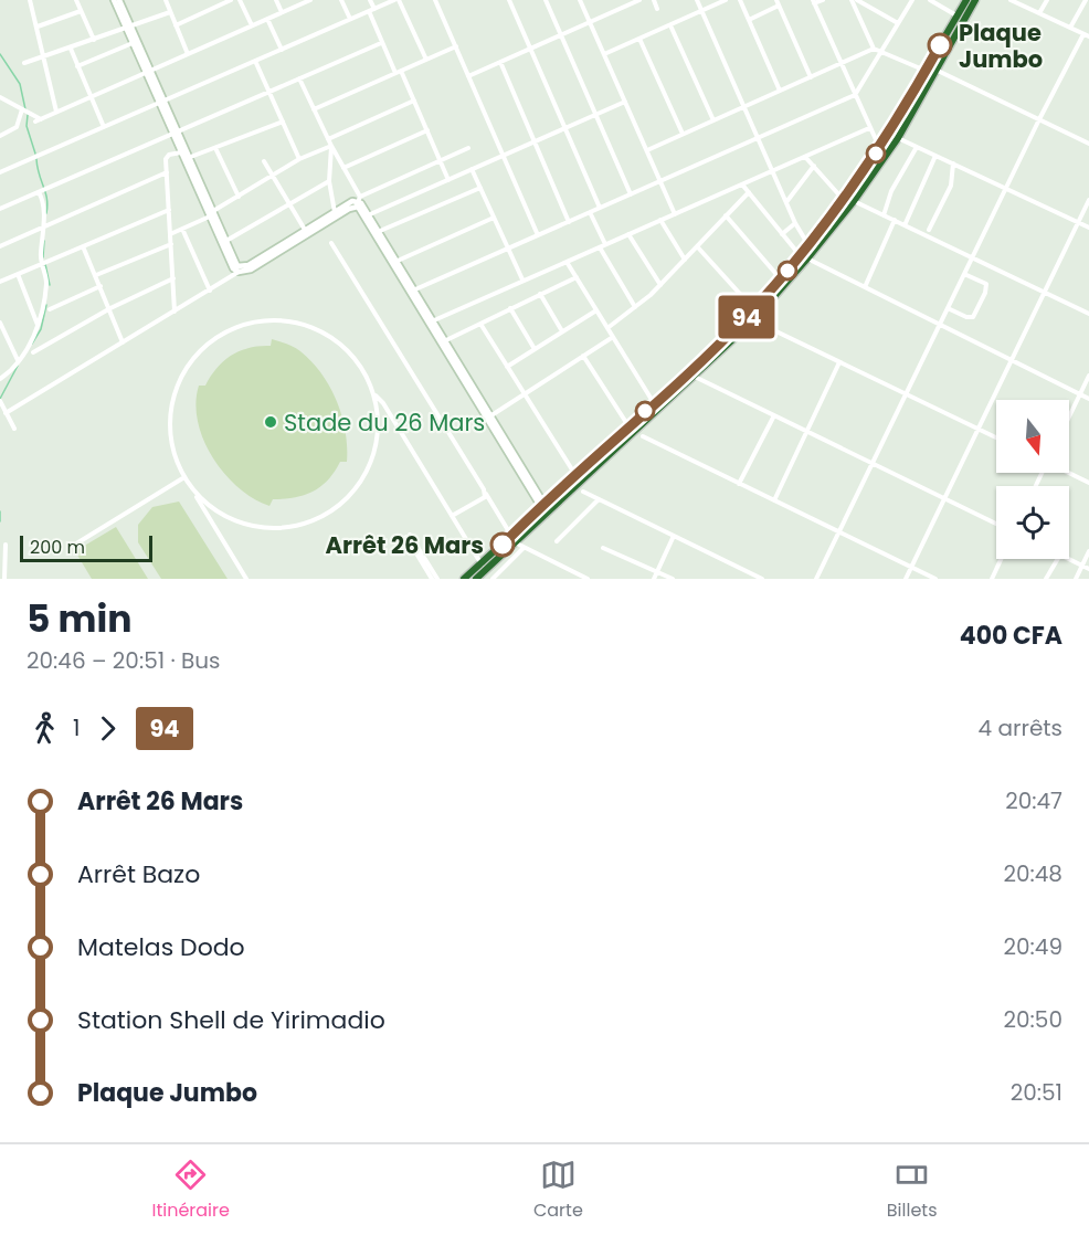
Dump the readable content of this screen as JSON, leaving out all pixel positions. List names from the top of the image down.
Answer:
{
  "places": ["Plaque Jumbo", "Stade du 26 Mars", "Arrêt 26 Mars"],
  "lines": ["bus line 94"],
  "scale_bar": "200 m",
  "north": "bottom",
  "page": {
    "on_map": "94",
    "scale": "200 m",
    "heading": ["5 min", "20:46 – 20:51 · Bus", "400 CFA"],
    "legs": ["1", "94", "4 arrêts"],
    "list": [
      {
        "name": "Arrêt 26 Mars",
        "value": "20:47"
      },
      {
        "name": "Arrêt Bazo",
        "value": "20:48"
      },
      {
        "name": "Matelas Dodo",
        "value": "20:49"
      },
      {
        "name": "Station Shell de Yirimadio",
        "value": "20:50"
      },
      {
        "name": "Plaque Jumbo",
        "value": "20:51"
      }
    ],
    "tabs": ["Itinéraire", "Carte", "Billets"]
  }
}
